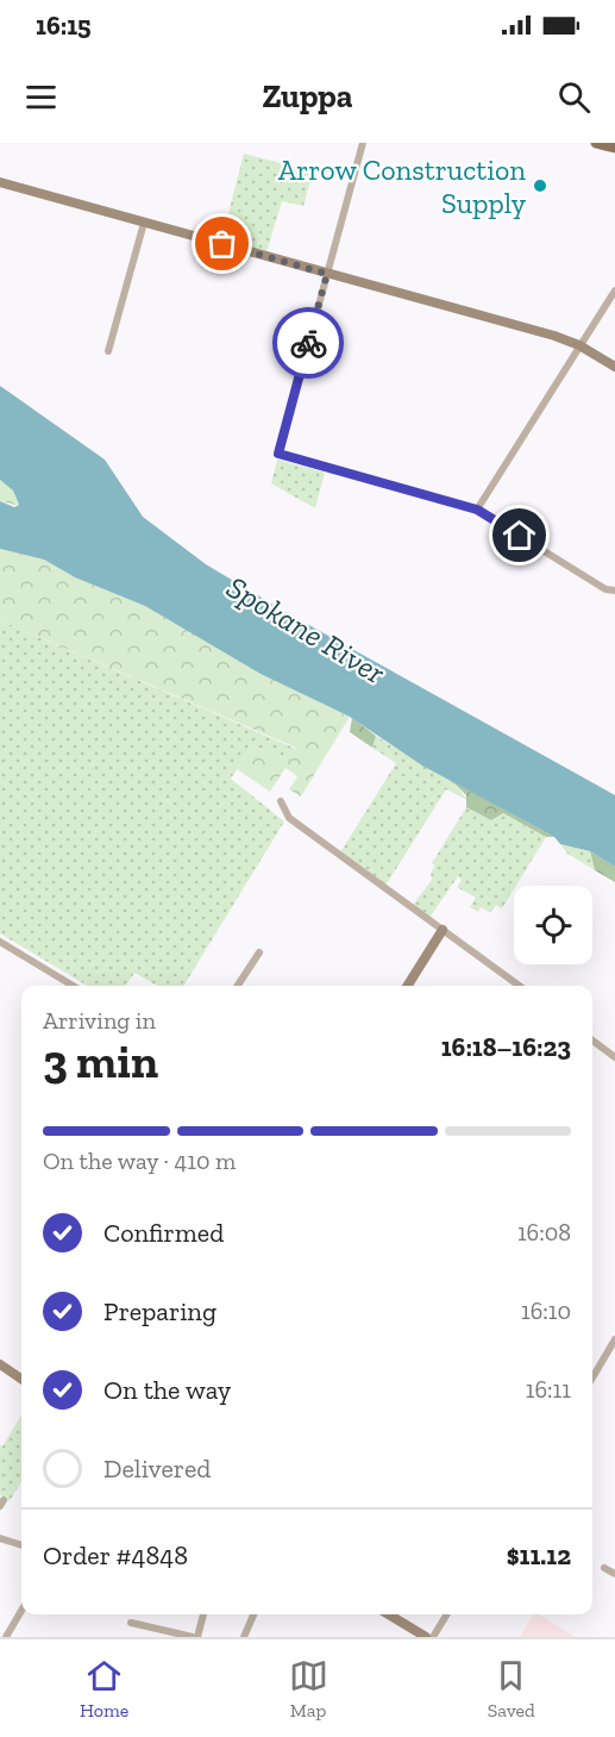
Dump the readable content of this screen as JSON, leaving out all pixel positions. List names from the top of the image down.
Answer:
{
  "water": ["Spokane River"],
  "places": ["Arrow Construction Supply"],
  "page": {
    "status": "16:15",
    "header": "Zuppa",
    "heading": ["3 min", "Arriving in", "16:18–16:23"],
    "panel": ["Order #4848", "$11.12"],
    "bar": "On the way · 410 m",
    "list": [
      ["Confirmed", "16:08"],
      ["Preparing", "16:10"],
      ["On the way", "16:11"],
      "Delivered"
    ],
    "tabs": ["Home", "Map", "Saved"]
  }
}
